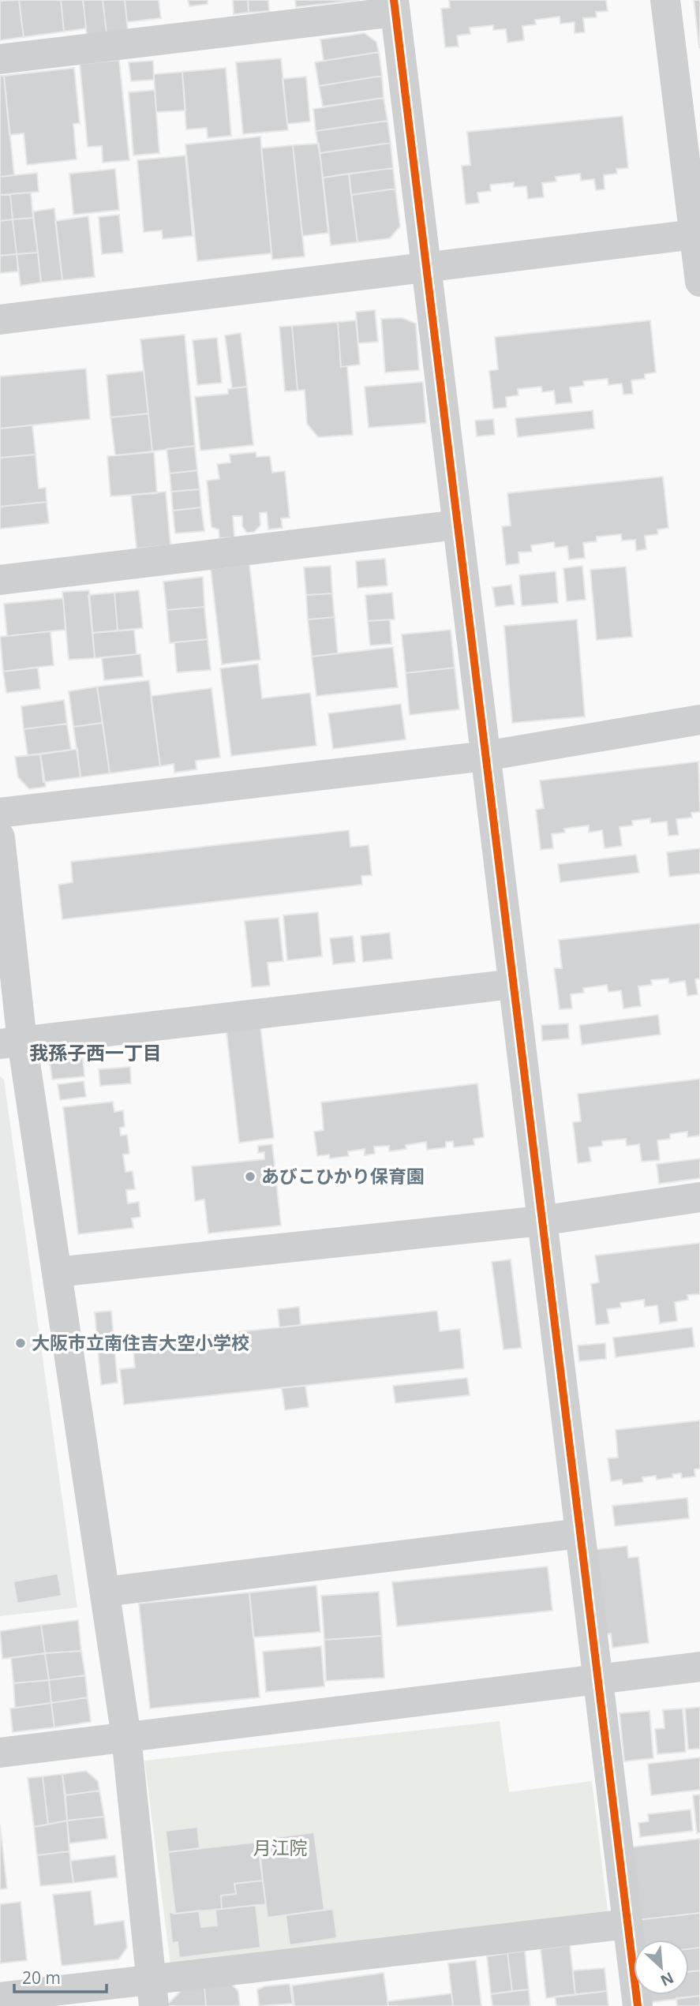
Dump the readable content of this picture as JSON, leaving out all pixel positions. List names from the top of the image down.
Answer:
{
  "districts": ["我孫子西一丁目"],
  "parks": ["月江院"],
  "places": ["あびこひかり保育園", "大阪市立南住吉大空小学校"],
  "scale_bar": "20 m",
  "north": "bottom right"
}
